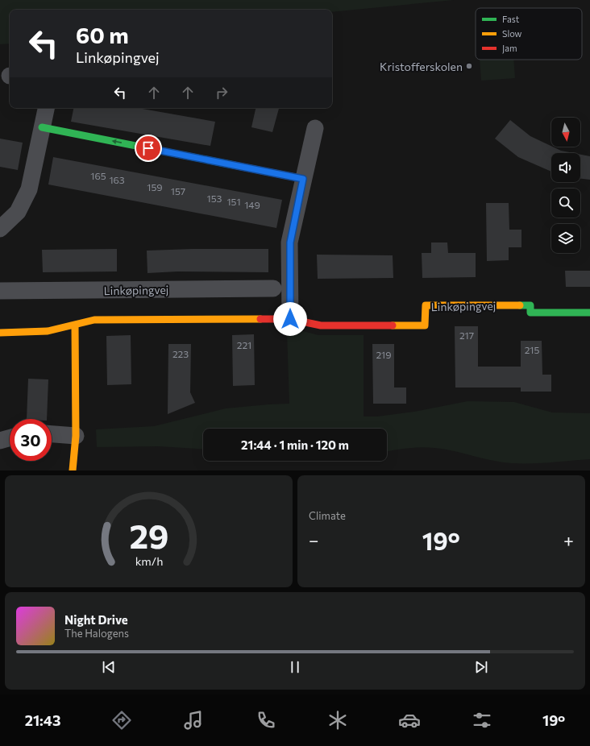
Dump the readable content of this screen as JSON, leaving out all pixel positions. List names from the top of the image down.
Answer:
{
  "streets": {
    "street": ["Linkøpingvej"]
  },
  "places": ["Kristofferskolen"],
  "house_numbers": [
    "165",
    "163",
    "159",
    "157",
    "153",
    "151",
    "149",
    "217",
    "221",
    "215",
    "223",
    "219"
  ],
  "legend": ["Fast", "Slow", "Jam"],
  "north": "bottom",
  "page": {
    "turn": ["60 m", "Linkøpingvej"],
    "limit": "30",
    "trip": "21:44 · 1 min · 120 m",
    "tile": "Climate",
    "heat": ["−", "19°", "+"],
    "song": ["Night Drive", "The Halogens"],
    "tabs": ["21:43", "19°"],
    "gauge": ["29", "km/h"]
  }
}
